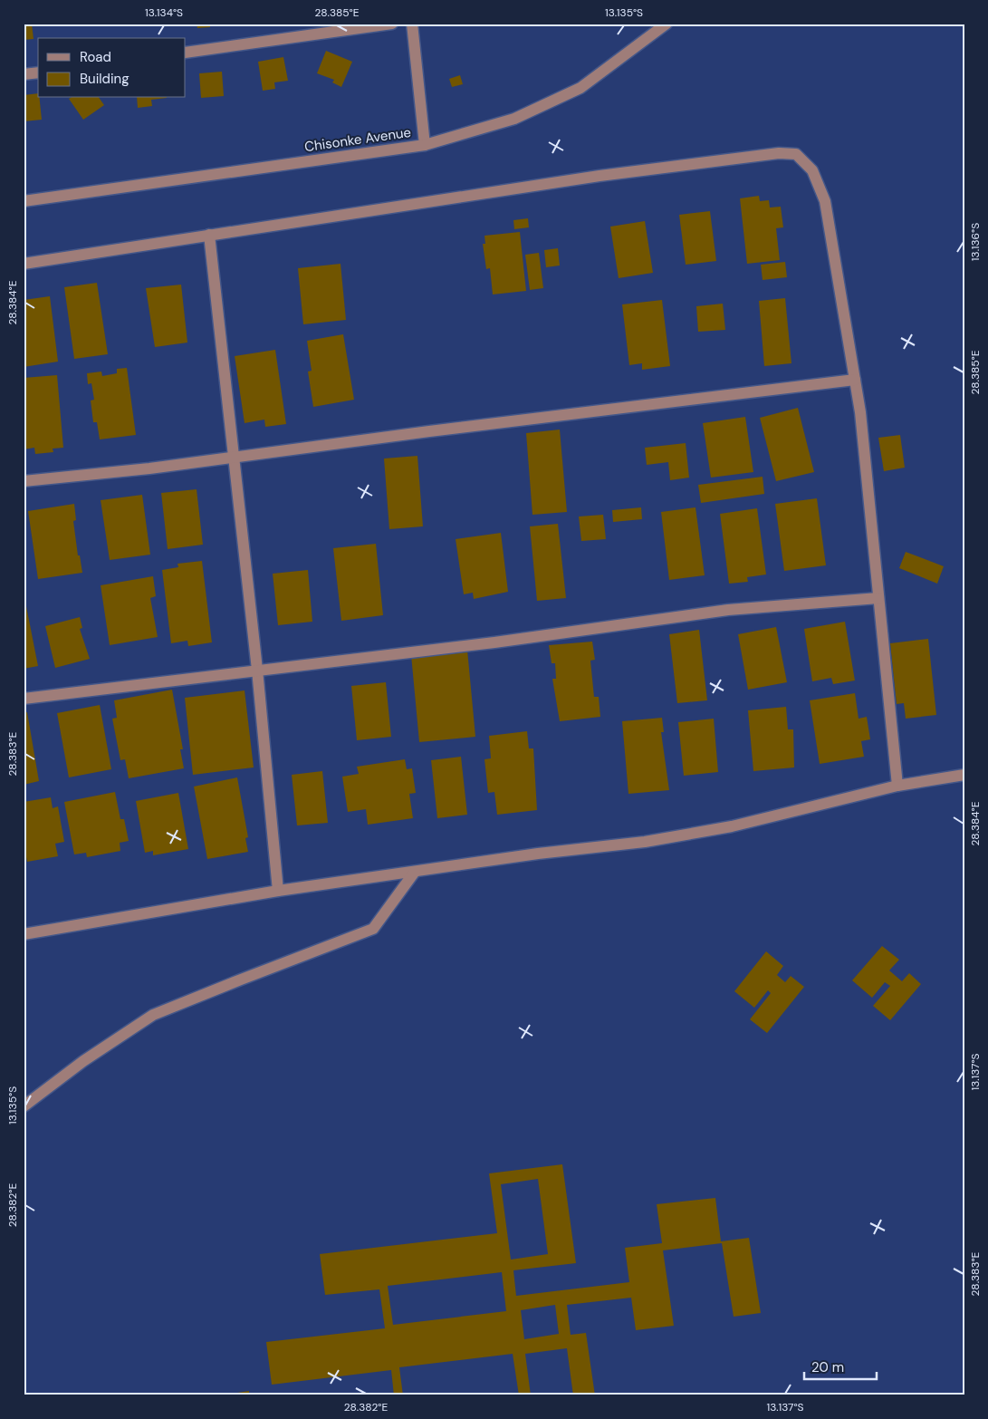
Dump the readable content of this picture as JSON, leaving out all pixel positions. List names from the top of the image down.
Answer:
{
  "streets": {
    "street": ["Chisonke Avenue"]
  },
  "legend": ["Road", "Building"],
  "scale_bar": "20 m",
  "coordinates": [
    "13.134°S",
    "28.385°E",
    "13.135°S",
    "13.136°S",
    "28.384°E",
    "28.383°E",
    "13.137°S",
    "28.382°E"
  ]
}
